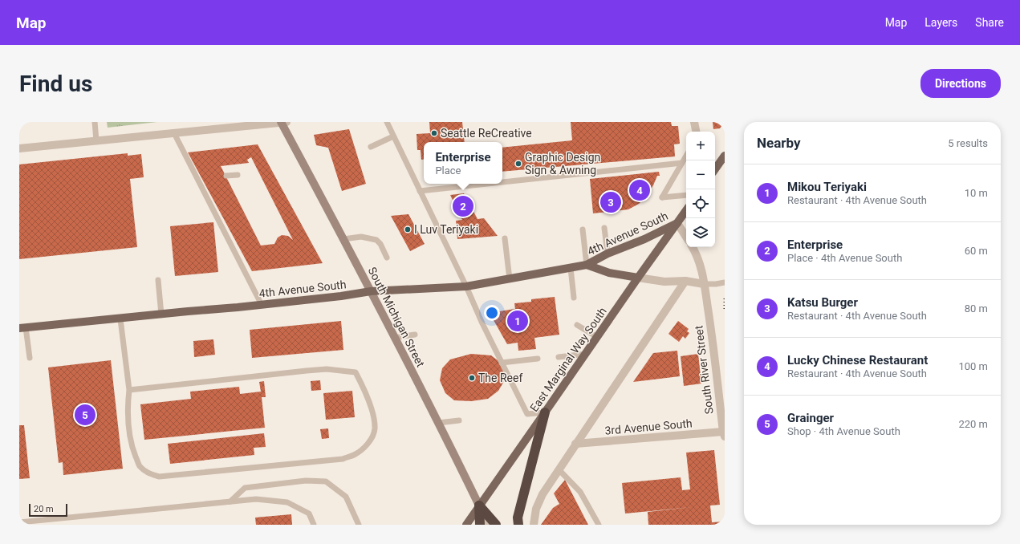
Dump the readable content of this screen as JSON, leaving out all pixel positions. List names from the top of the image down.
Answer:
{
  "streets": {
    "main road": ["4th Avenue South", "South Michigan Street", "East Marginal Way South"],
    "street": ["South River Street", "3rd Avenue South"]
  },
  "crossings": [
    ["4th Avenue South", "South Michigan Street"],
    ["4th Avenue South", "East Marginal Way South"],
    ["4th Avenue South", "South River Street"],
    ["South Michigan Street", "East Marginal Way South"],
    ["South River Street", "3rd Avenue South"]
  ],
  "places": [
    "Seattle ReCreative",
    "Graphic Design Sign & Awning",
    "I Luv Teriyaki",
    "The Reef"
  ],
  "scale_bar": "20 m",
  "page": {
    "header": "Map",
    "nav": ["Map", "Layers", "Share"],
    "buttons": "Directions",
    "title": "Find us",
    "heading": ["Nearby", "5 results"],
    "map_buttons": ["+", "−"],
    "popup": ["Enterprise", "Place"],
    "list": [
      {
        "mark": "1",
        "name": "Mikou Teriyaki",
        "note": "Restaurant · 4th Avenue South",
        "value": "10 m"
      },
      {
        "mark": "2",
        "name": "Enterprise",
        "note": "Place · 4th Avenue South",
        "value": "60 m"
      },
      {
        "mark": "3",
        "name": "Katsu Burger",
        "note": "Restaurant · 4th Avenue South",
        "value": "80 m"
      },
      {
        "mark": "4",
        "name": "Lucky Chinese Restaurant",
        "note": "Restaurant · 4th Avenue South",
        "value": "100 m"
      },
      {
        "mark": "5",
        "name": "Grainger",
        "note": "Shop · 4th Avenue South",
        "value": "220 m"
      }
    ],
    "pins": [
      "4",
      "3",
      "2",
      "1",
      "5"
    ],
    "scale": "20 m"
  }
}
